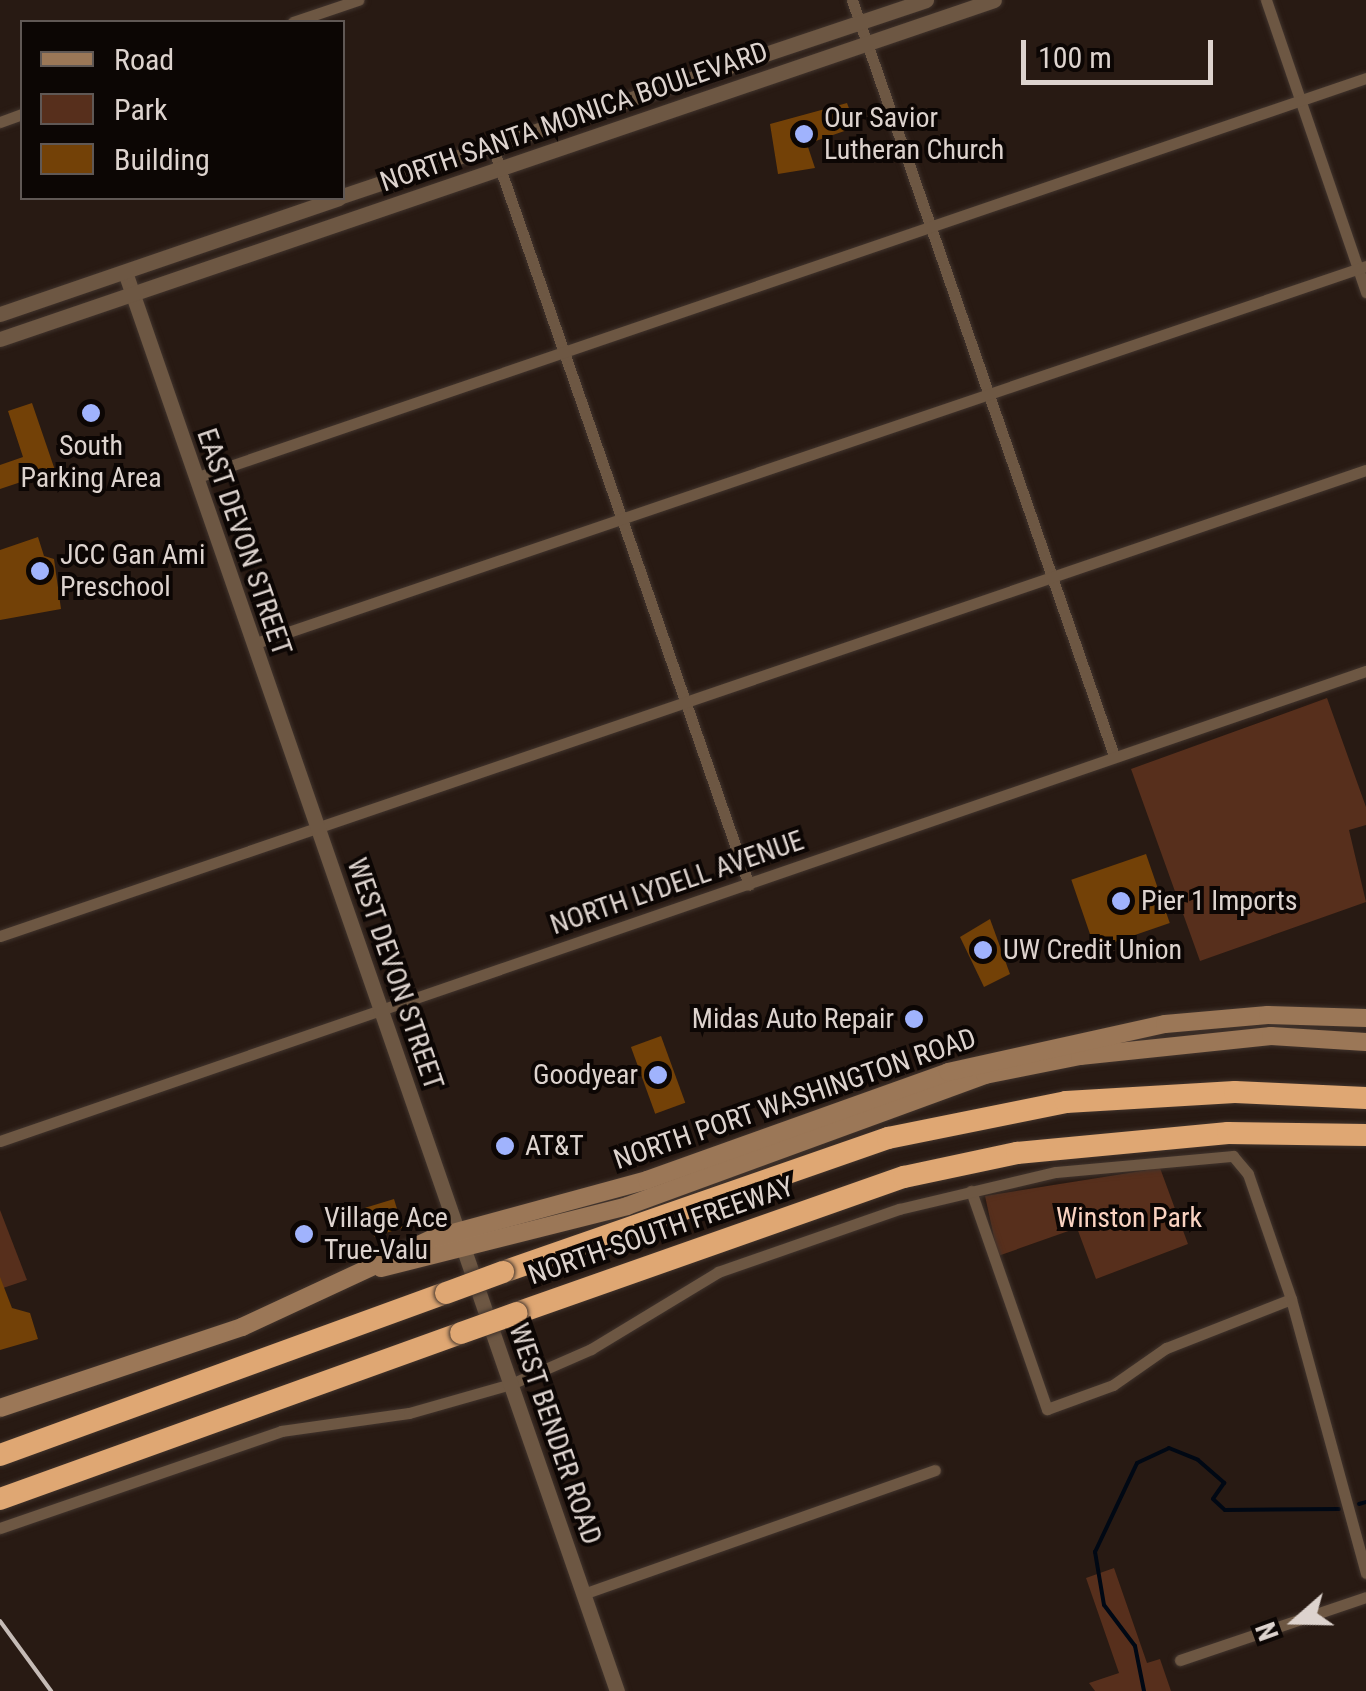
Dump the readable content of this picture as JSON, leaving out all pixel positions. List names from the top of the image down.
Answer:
{
  "streets": {
    "highway": ["NORTH-SOUTH FREEWAY"],
    "main road": ["NORTH PORT WASHINGTON ROAD"],
    "street": [
      "NORTH SANTA MONICA BOULEVARD",
      "EAST DEVON STREET",
      "NORTH LYDELL AVENUE",
      "WEST DEVON STREET",
      "WEST BENDER ROAD"
    ]
  },
  "crossings": [
    ["NORTH SANTA MONICA BOULEVARD", "EAST DEVON STREET"],
    ["EAST DEVON STREET", "WEST DEVON STREET"],
    ["NORTH LYDELL AVENUE", "WEST DEVON STREET"],
    ["WEST DEVON STREET", "WEST BENDER ROAD"],
    ["NORTH PORT WASHINGTON ROAD", "WEST BENDER ROAD"]
  ],
  "parks": ["Winston Park"],
  "places": [
    "Our Savior Lutheran Church",
    "South Parking Area",
    "JCC Gan Ami Preschool",
    "Pier 1 Imports",
    "UW Credit Union",
    "Midas Auto Repair",
    "Goodyear",
    "AT&T",
    "Village Ace True-Valu"
  ],
  "legend": ["Road", "Park", "Building"],
  "scale_bar": "100 m",
  "north": "left"
}
